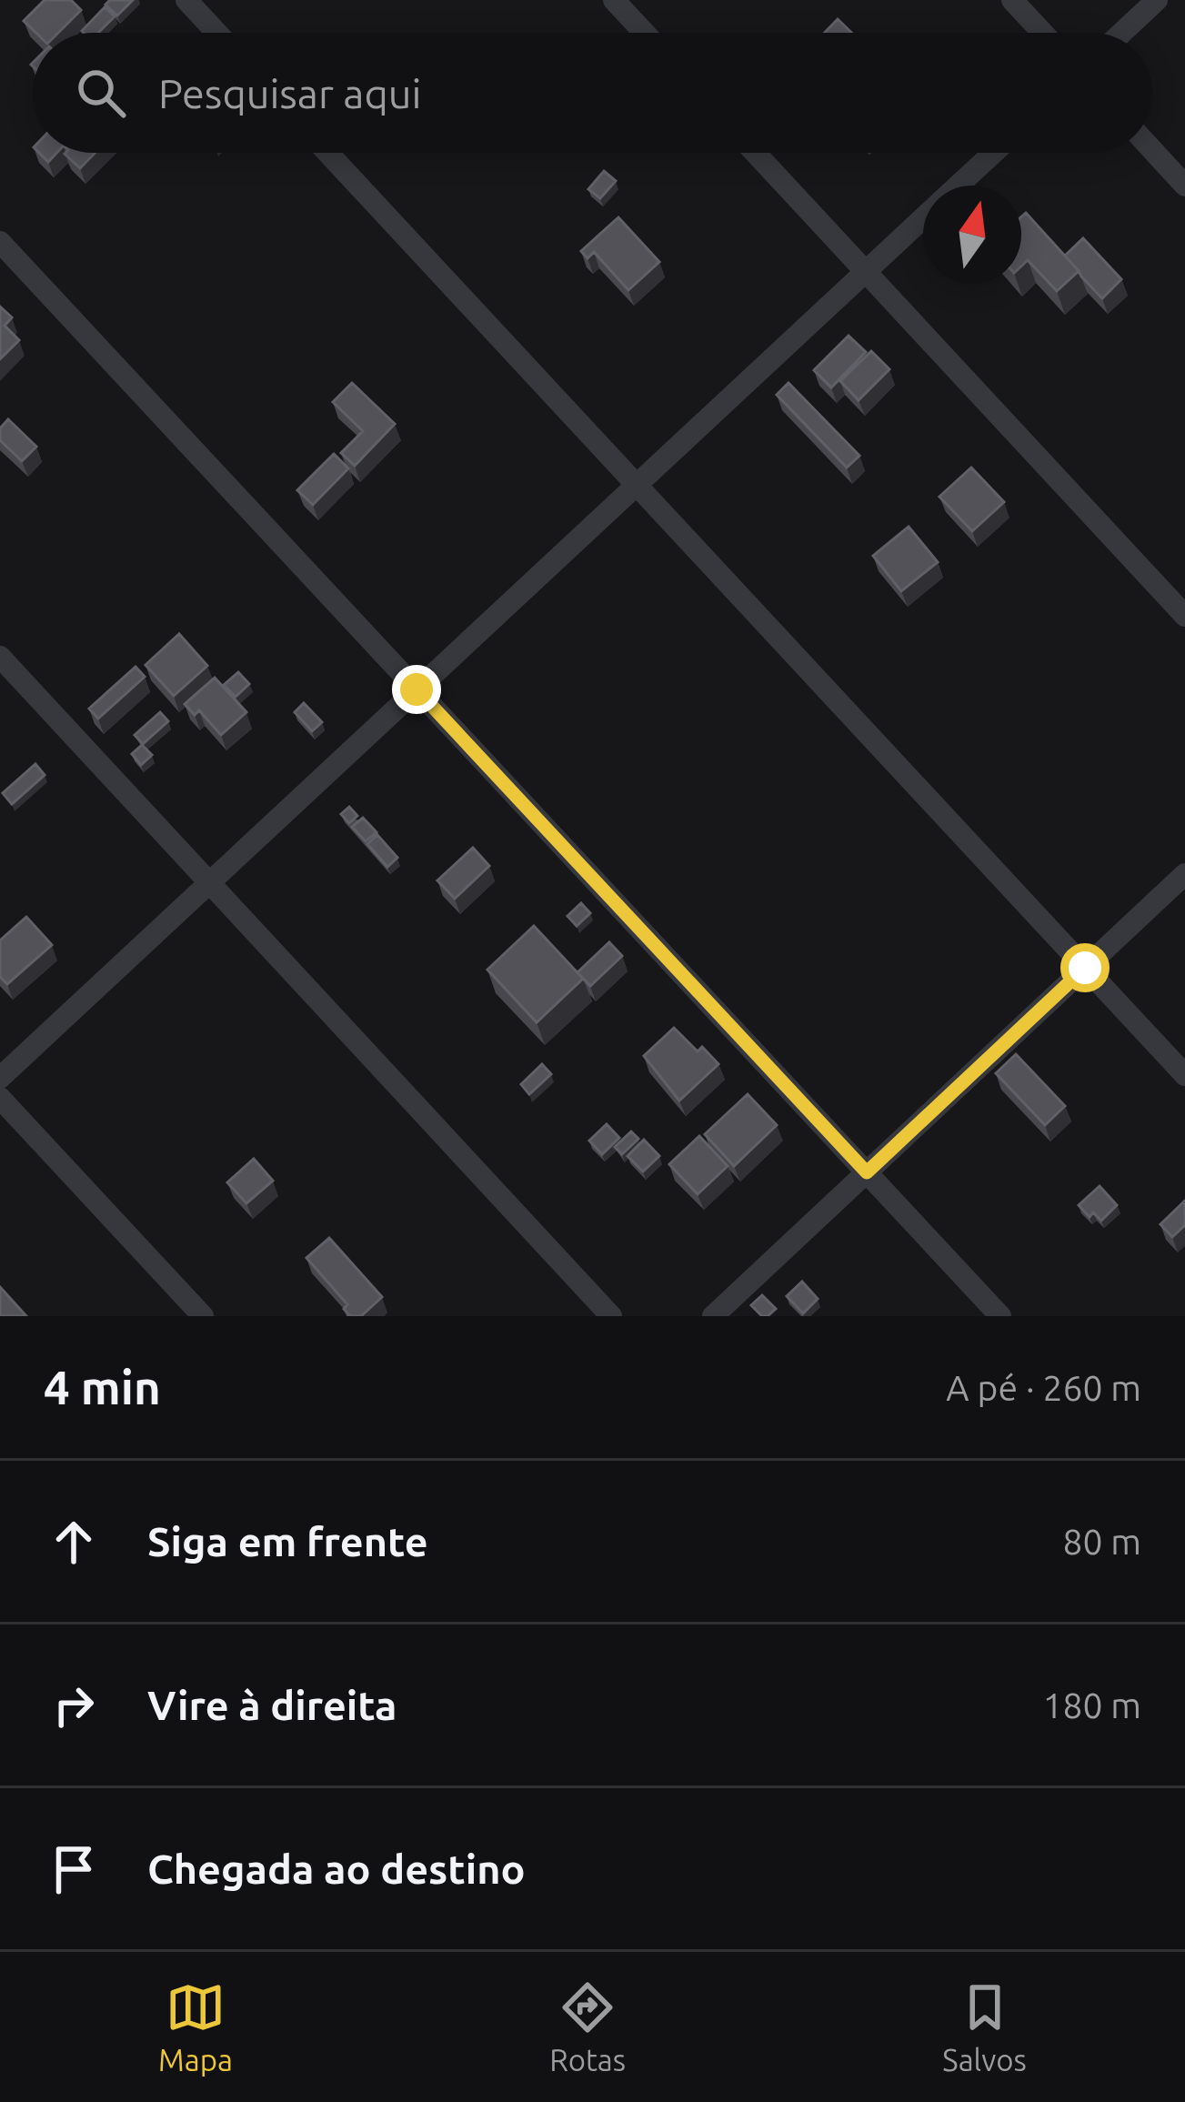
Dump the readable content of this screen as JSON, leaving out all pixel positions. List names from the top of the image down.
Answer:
{
  "north": "top",
  "page": {
    "search": "Pesquisar aqui",
    "heading": ["4 min", "A pé · 260 m"],
    "list": [
      ["Siga em frente", "80 m"],
      ["Vire à direita", "180 m"],
      "Chegada ao destino"
    ],
    "nav": ["Mapa", "Rotas", "Salvos"]
  }
}
